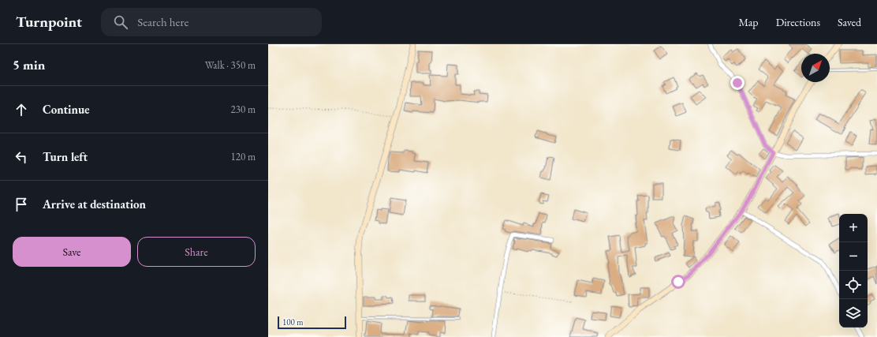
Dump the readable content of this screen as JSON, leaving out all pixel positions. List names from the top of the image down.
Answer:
{
  "scale_bar": "100 m",
  "north": "top right",
  "page": {
    "header": "Turnpoint",
    "search": "Search here",
    "nav": ["Map", "Directions", "Saved"],
    "heading": ["5 min", "Walk · 350 m"],
    "list": [
      ["Continue", "230 m"],
      ["Turn left", "120 m"],
      "Arrive at destination"
    ],
    "map_buttons": ["+", "−"],
    "buttons": ["Save", "Share"],
    "scale": "100 m"
  }
}
